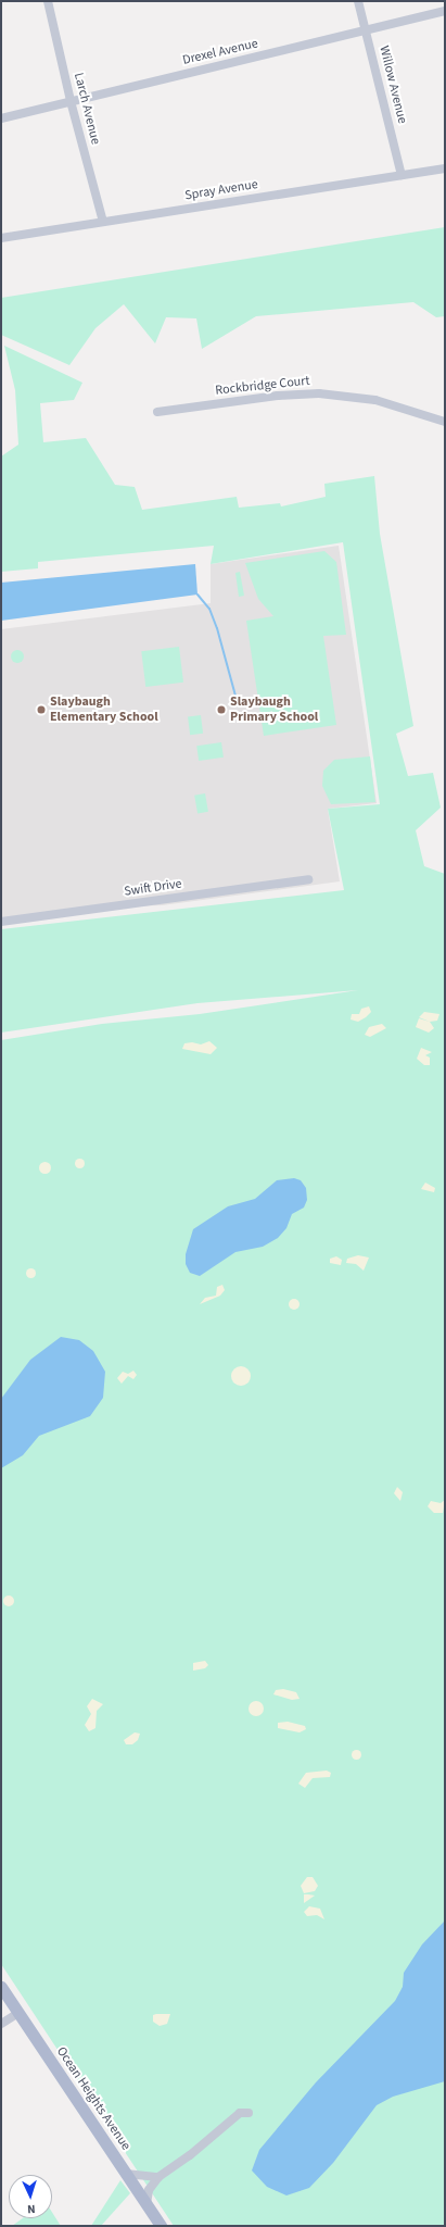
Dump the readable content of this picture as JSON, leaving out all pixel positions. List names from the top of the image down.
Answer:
{
  "streets": {
    "main road": ["Ocean Heights Avenue"],
    "street": [
      "Drexel Avenue",
      "Willow Avenue",
      "Larch Avenue",
      "Spray Avenue",
      "Rockbridge Court",
      "Swift Drive"
    ]
  },
  "crossings": [
    ["Drexel Avenue", "Willow Avenue"],
    ["Drexel Avenue", "Larch Avenue"],
    ["Willow Avenue", "Spray Avenue"],
    ["Larch Avenue", "Spray Avenue"]
  ],
  "places": ["Slaybaugh Elementary School", "Slaybaugh Primary School"],
  "north": "bottom"
}
